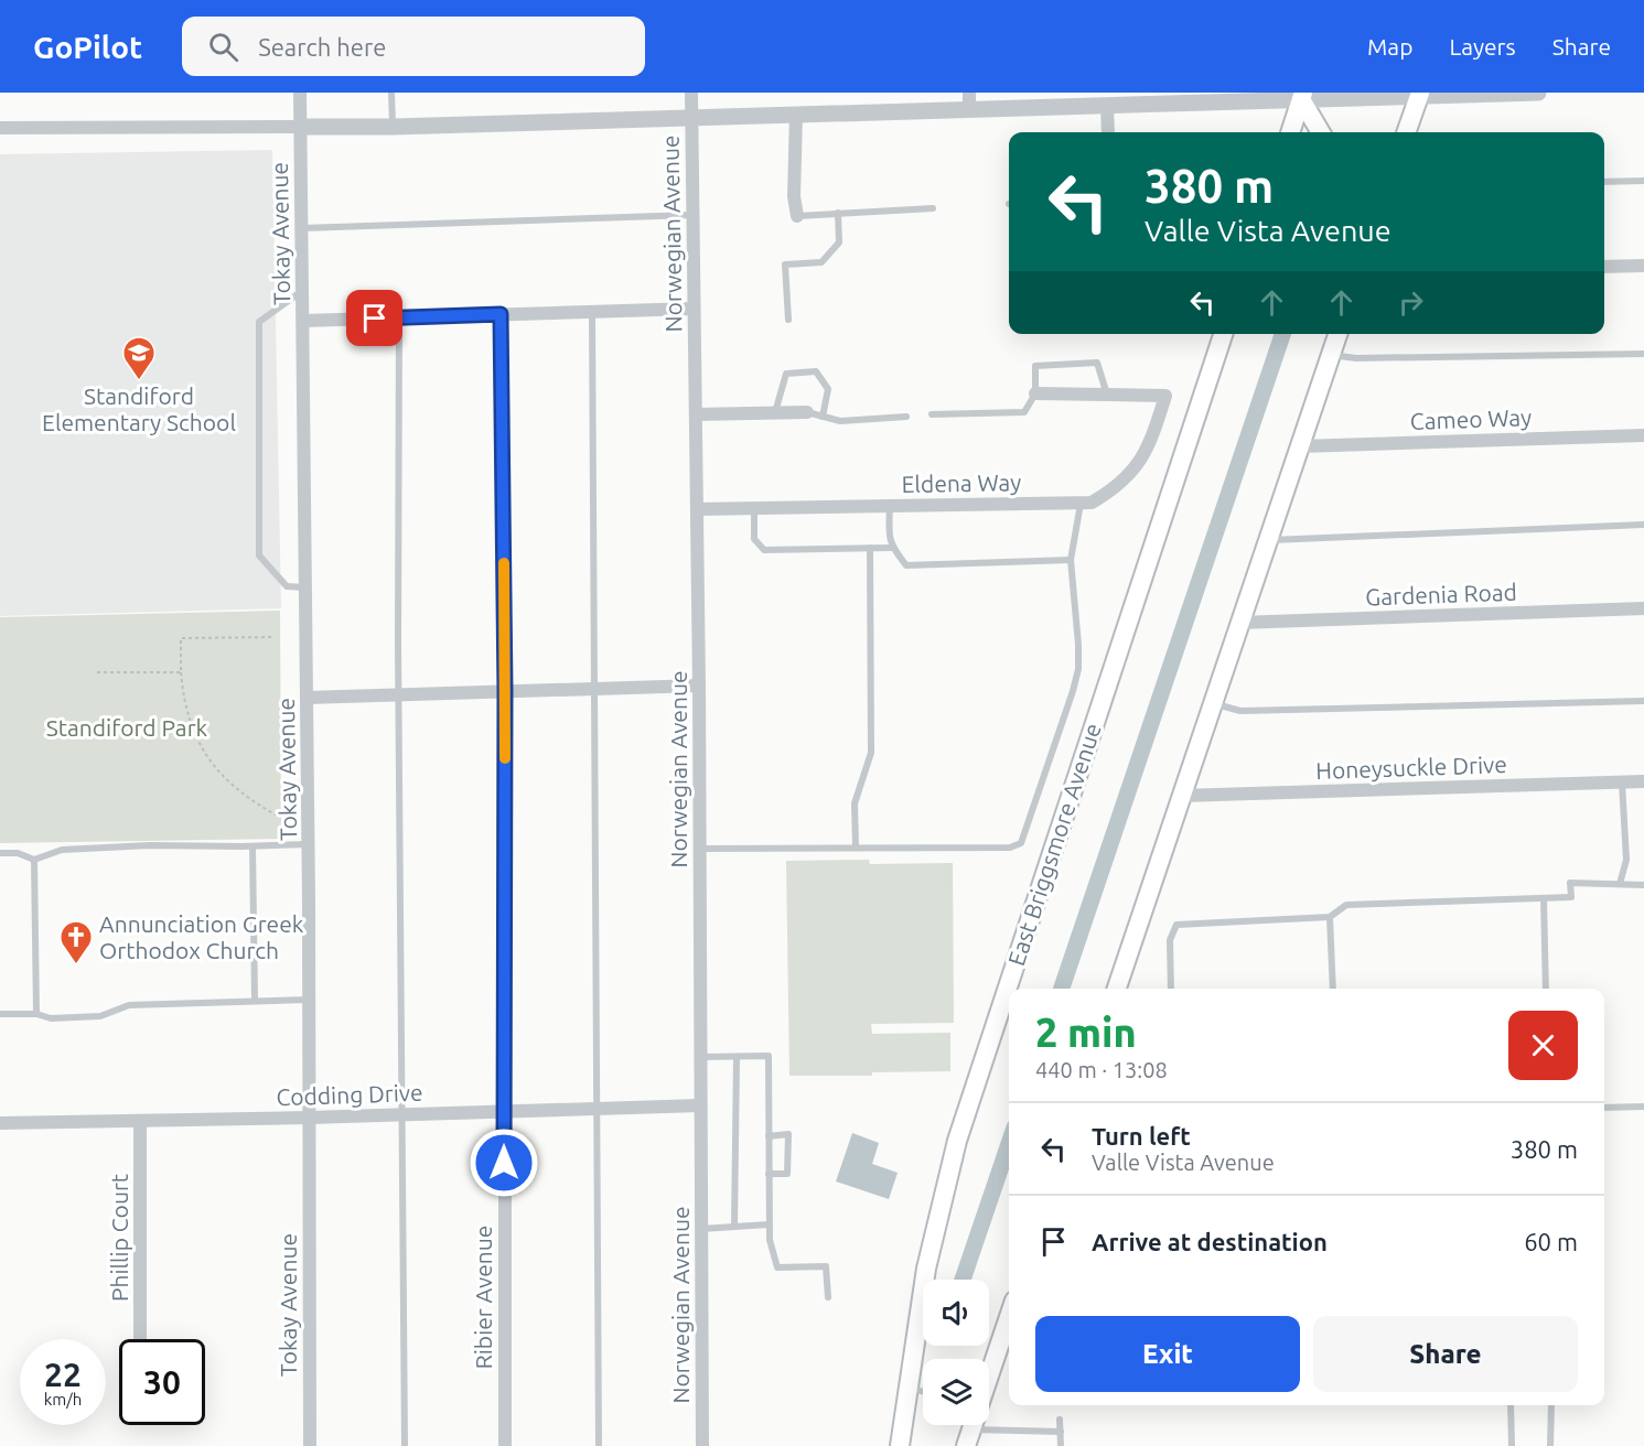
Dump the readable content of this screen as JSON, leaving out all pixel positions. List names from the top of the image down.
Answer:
{
  "streets": {
    "main road": ["East Briggsmore Avenue"],
    "street": [
      "Tokay Avenue",
      "Norwegian Avenue",
      "Cameo Way",
      "Eldena Way",
      "Gardenia Road",
      "Honeysuckle Drive",
      "Codding Drive",
      "Phillip Court",
      "Ribier Avenue"
    ]
  },
  "crossings": [
    ["Tokay Avenue", "Codding Drive"],
    ["Norwegian Avenue", "Eldena Way"],
    ["Norwegian Avenue", "Codding Drive"],
    ["Codding Drive", "Phillip Court"],
    ["Codding Drive", "Ribier Avenue"]
  ],
  "parks": ["Standiford Park"],
  "places": {
    "school or university": ["Standiford Elementary School"],
    "church": ["Annunciation Greek Orthodox Church"]
  },
  "page": {
    "header": "GoPilot",
    "search": "Search here",
    "nav": ["Map", "Layers", "Share"],
    "turn": ["380 m", "Valle Vista Avenue"],
    "heading": ["2 min", "440 m · 13:08"],
    "list": [
      {
        "name": "Turn left",
        "note": "Valle Vista Avenue",
        "value": "380 m"
      },
      {
        "name": "Arrive at destination",
        "value": "60 m"
      }
    ],
    "buttons": ["Exit", "Share"],
    "speed": "22 km/h",
    "limit": "30"
  }
}
